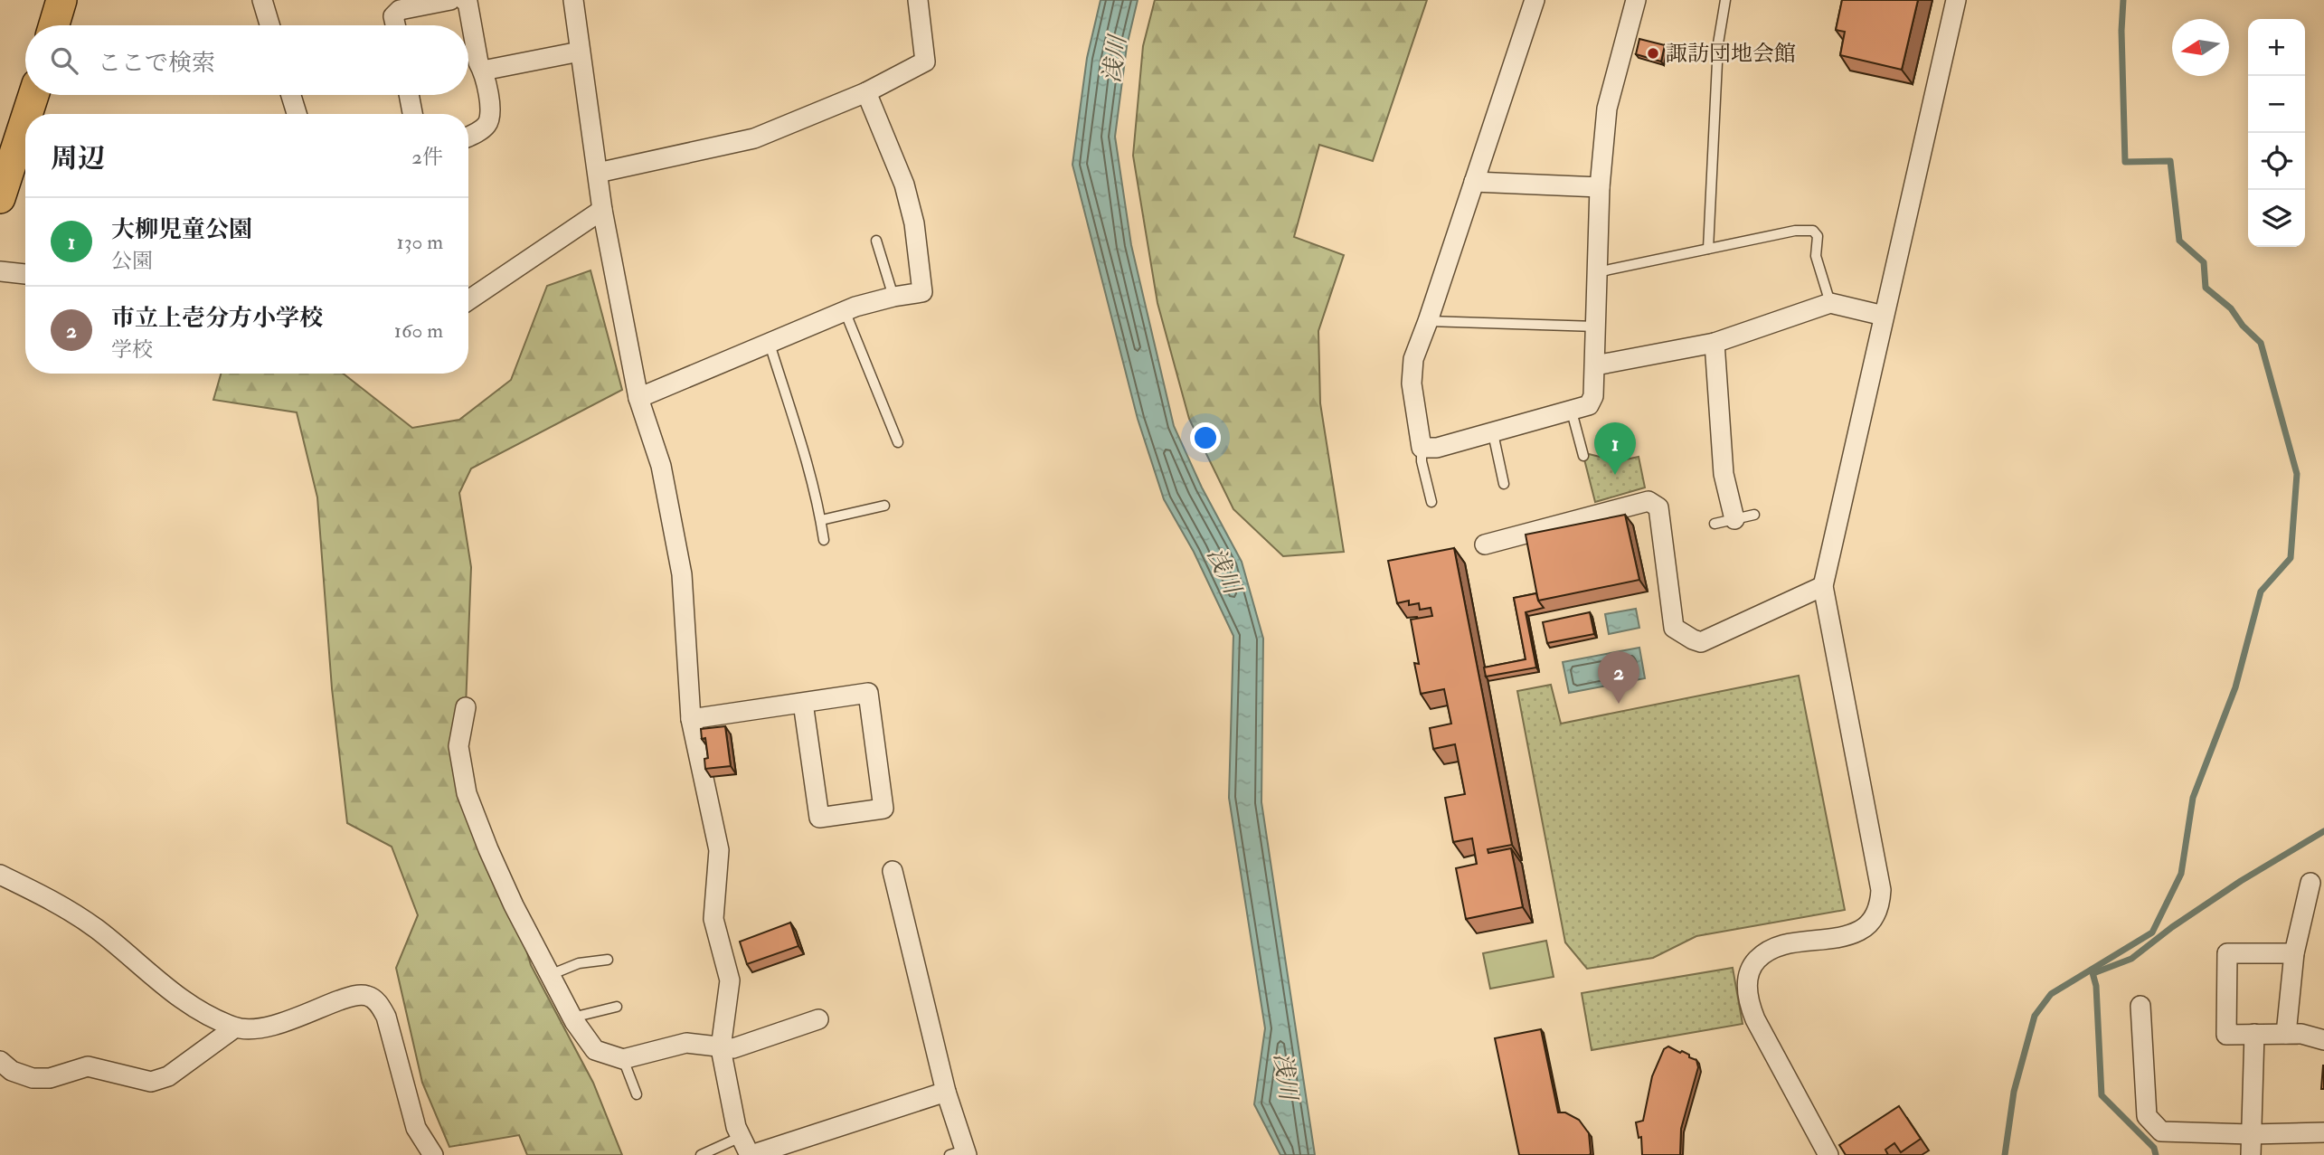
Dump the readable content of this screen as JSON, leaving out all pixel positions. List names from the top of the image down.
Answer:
{
  "water": ["浅川"],
  "places": ["諏訪団地会館"],
  "north": "left",
  "page": {
    "map_buttons": ["+", "−"],
    "search": "ここで検索",
    "heading": ["周辺", "2件"],
    "list": [
      {
        "mark": "1",
        "name": "大柳児童公園",
        "note": "公園",
        "value": "130 m"
      },
      {
        "mark": "2",
        "name": "市立上壱分方小学校",
        "note": "学校",
        "value": "160 m"
      }
    ],
    "pins": ["1", "2"]
  }
}
